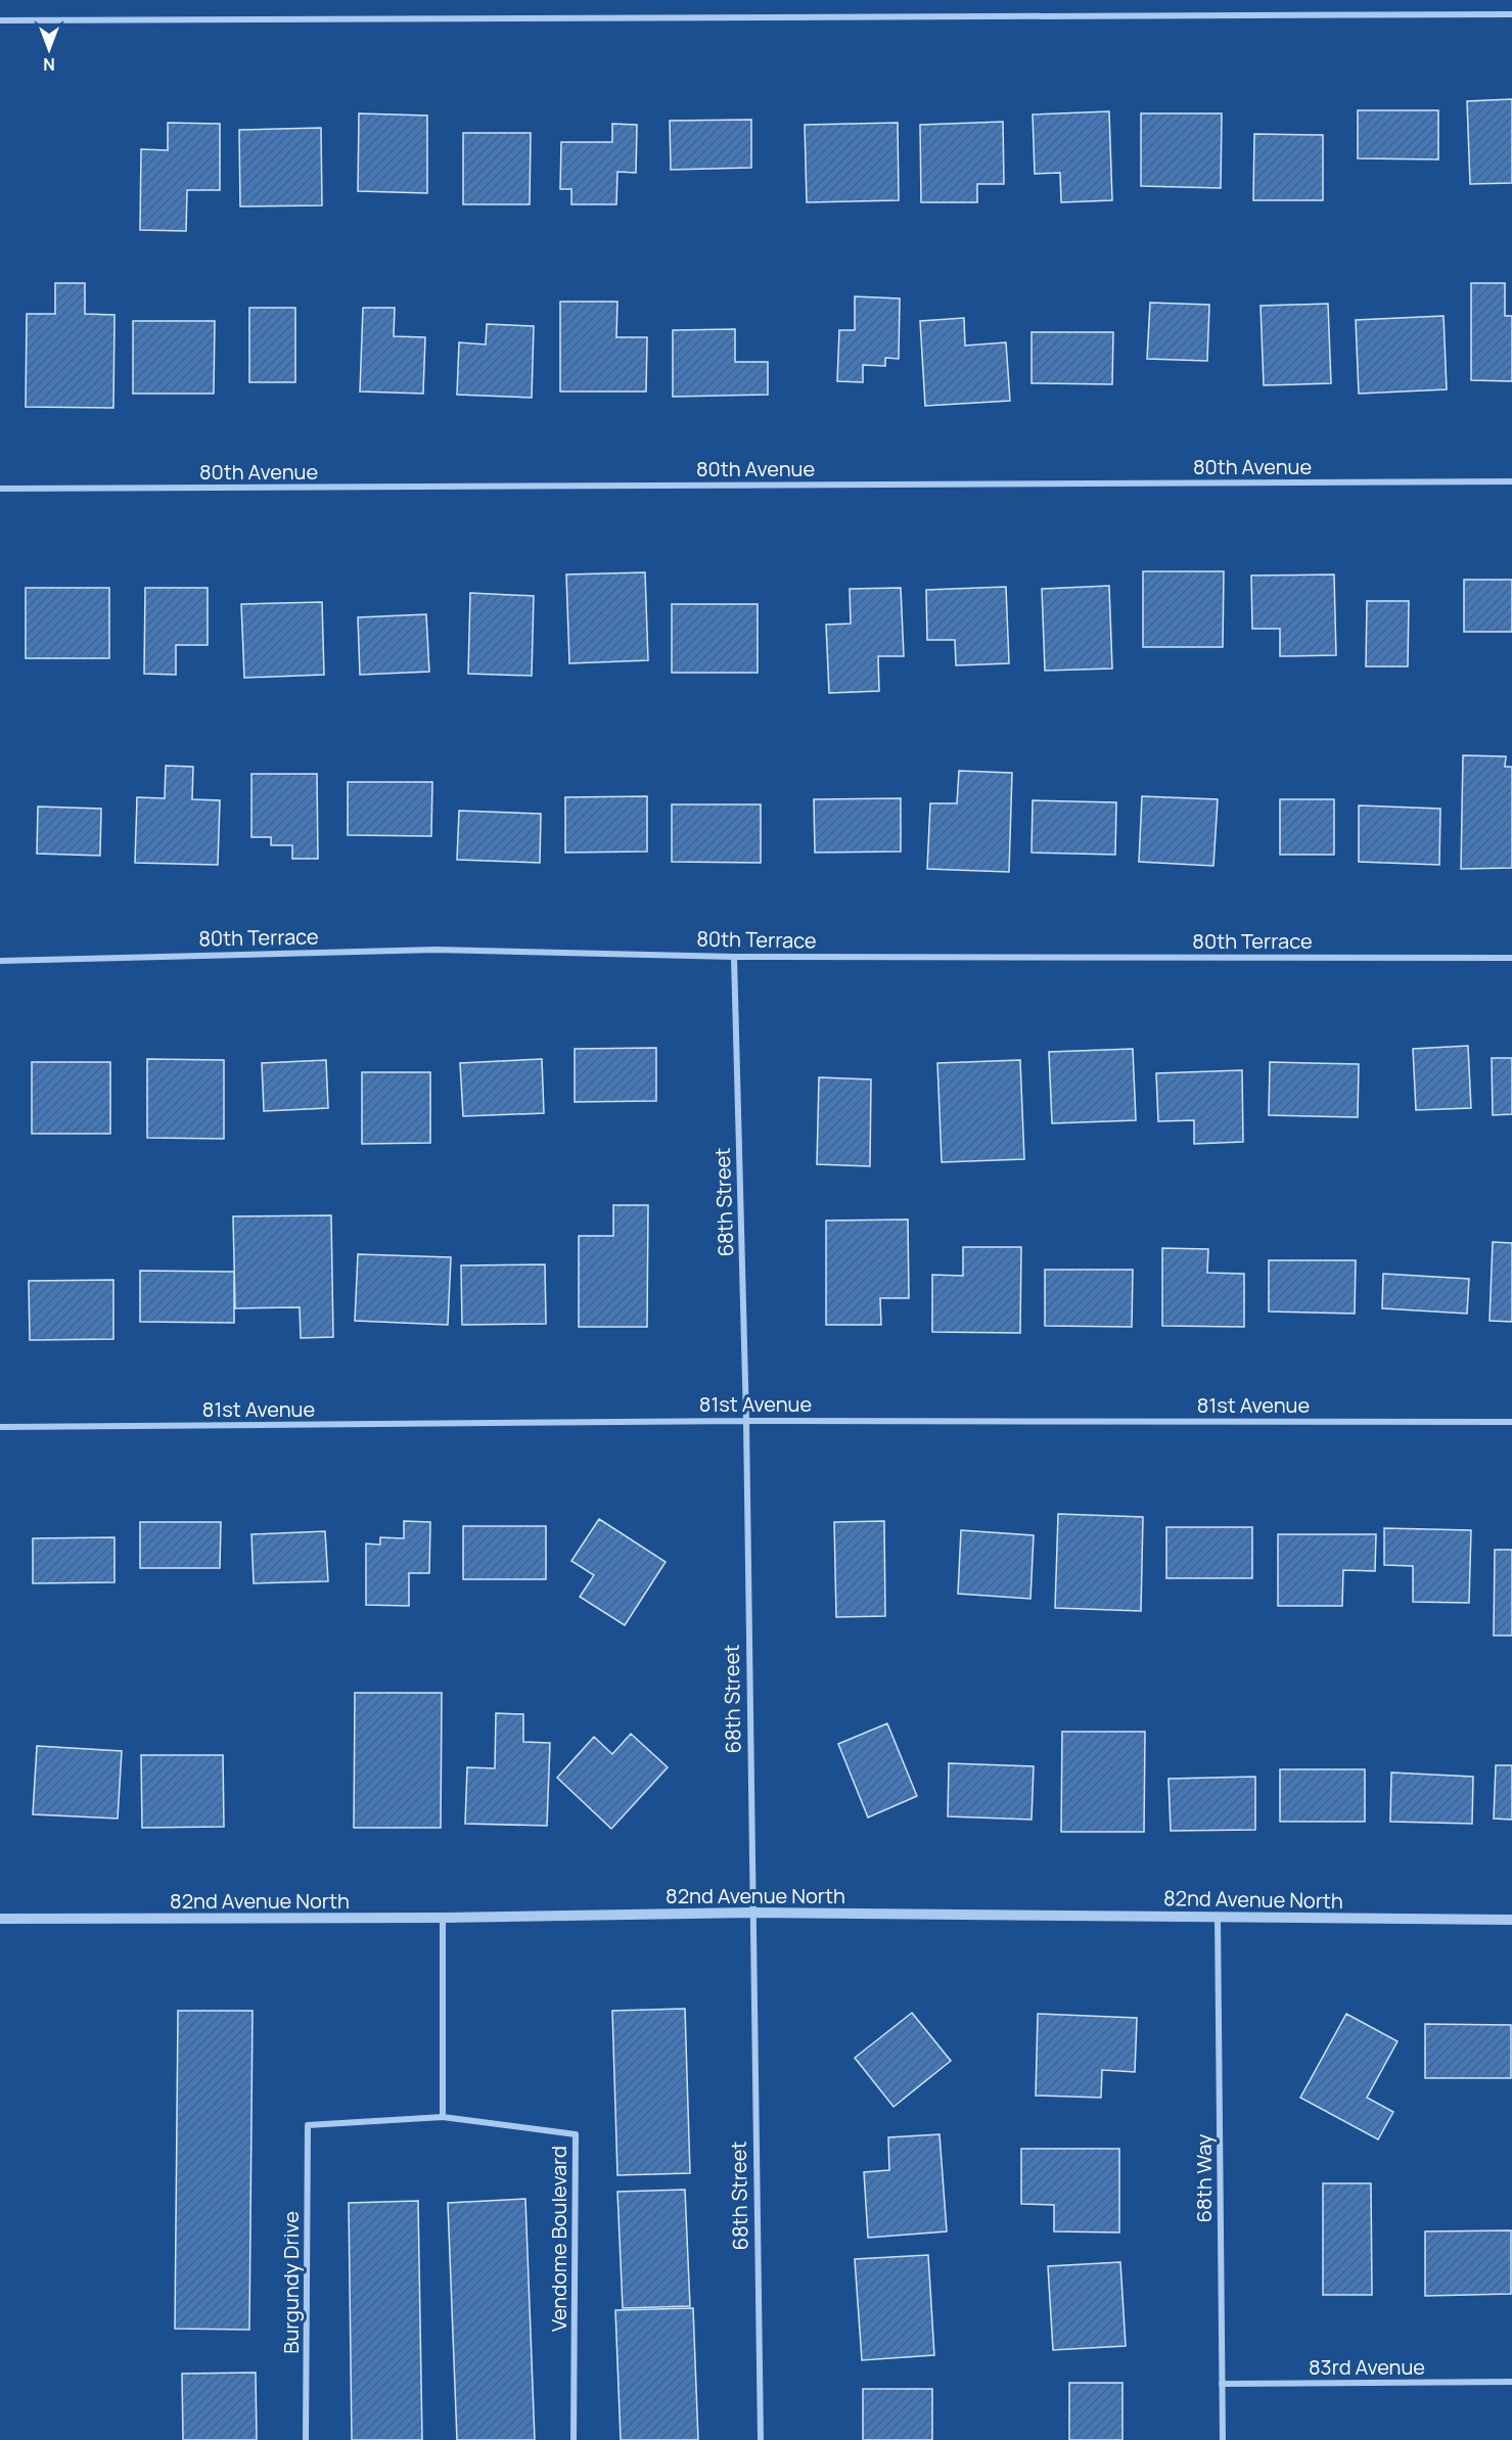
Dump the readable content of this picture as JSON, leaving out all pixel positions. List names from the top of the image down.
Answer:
{
  "streets": {
    "street": [
      "80th Avenue",
      "80th Terrace",
      "68th Street",
      "81st Avenue",
      "82nd Avenue North",
      "68th Way",
      "Vendome Boulevard",
      "Burgundy Drive",
      "83rd Avenue"
    ]
  },
  "crossings": [
    ["80th Terrace", "68th Street"],
    ["68th Street", "81st Avenue"],
    ["68th Street", "82nd Avenue North"],
    ["82nd Avenue North", "68th Way"],
    ["68th Way", "83rd Avenue"],
    ["Vendome Boulevard", "Burgundy Drive"]
  ],
  "north": "bottom"
}
